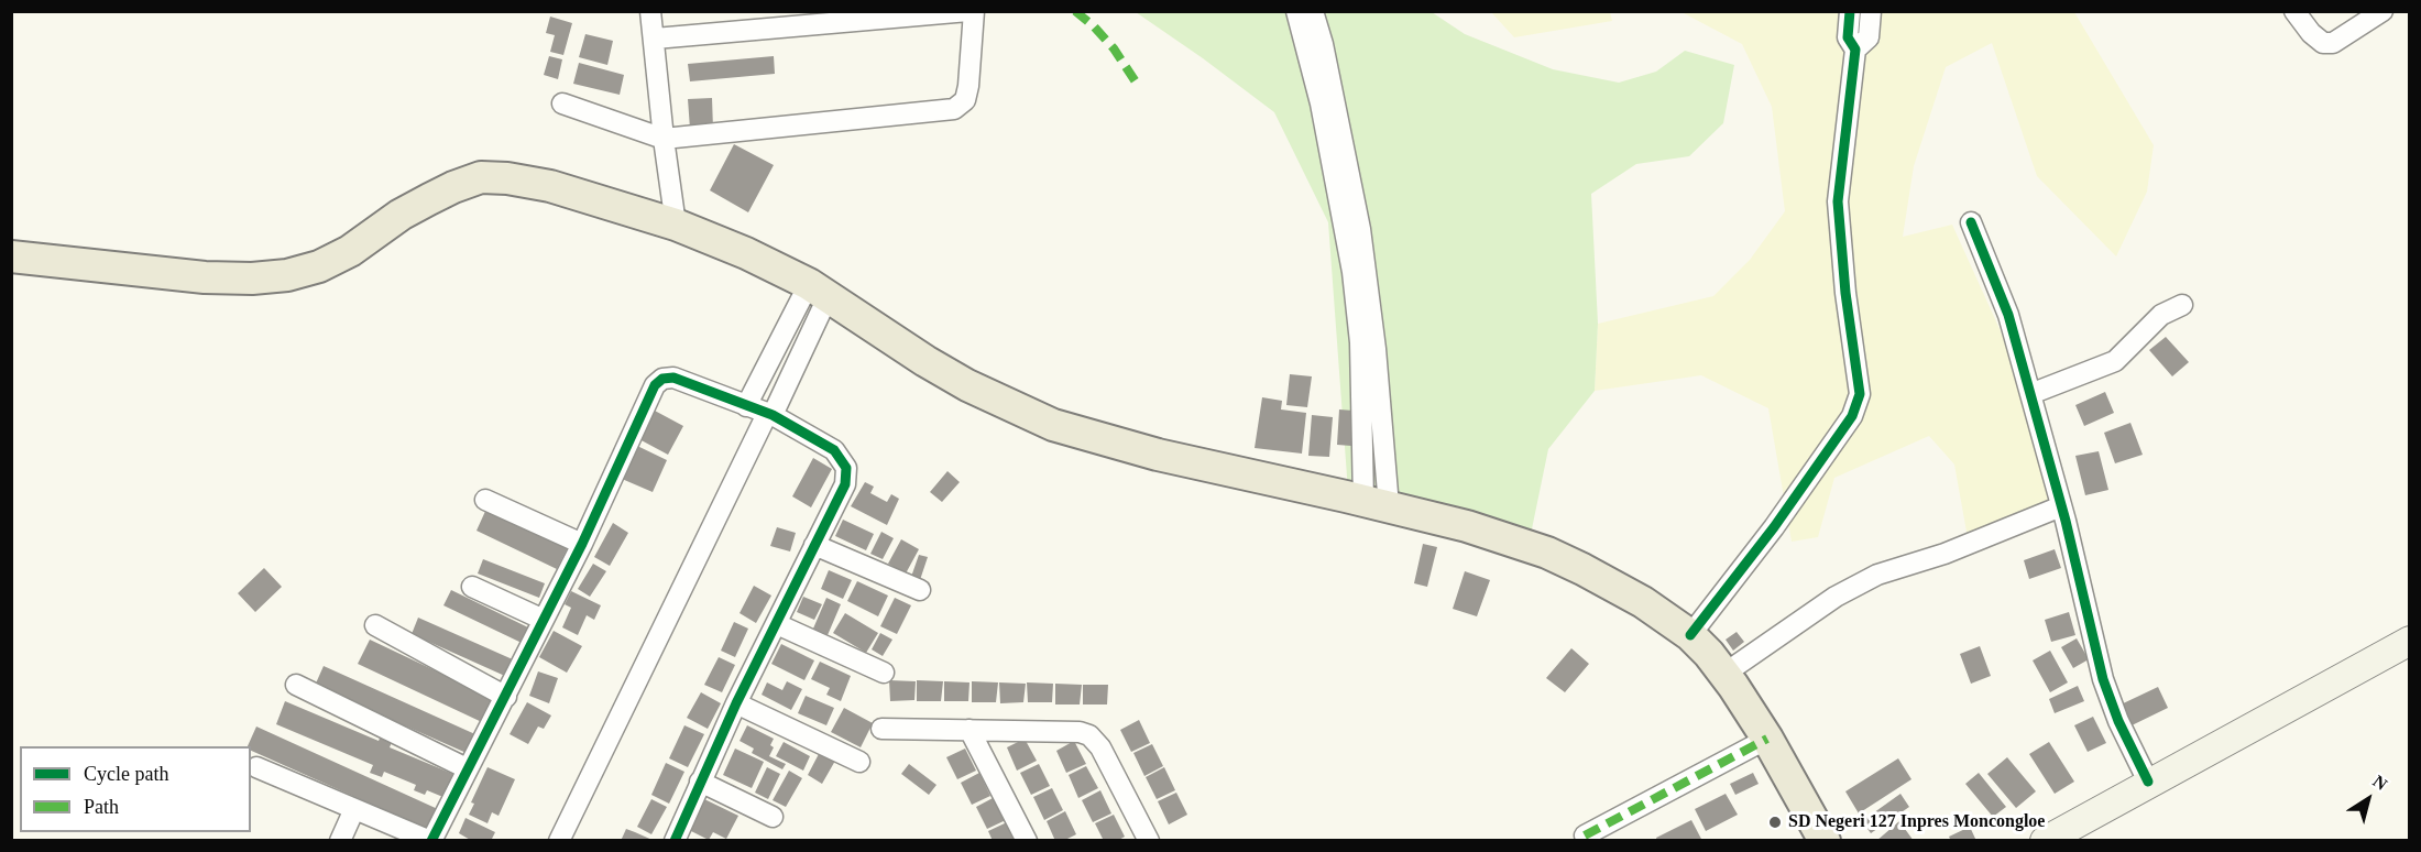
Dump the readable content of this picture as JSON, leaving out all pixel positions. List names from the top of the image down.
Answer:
{
  "places": ["SD Negeri 127 Inpres Moncongloe"],
  "legend": ["Cycle path", "Path"],
  "north": "top right"
}
